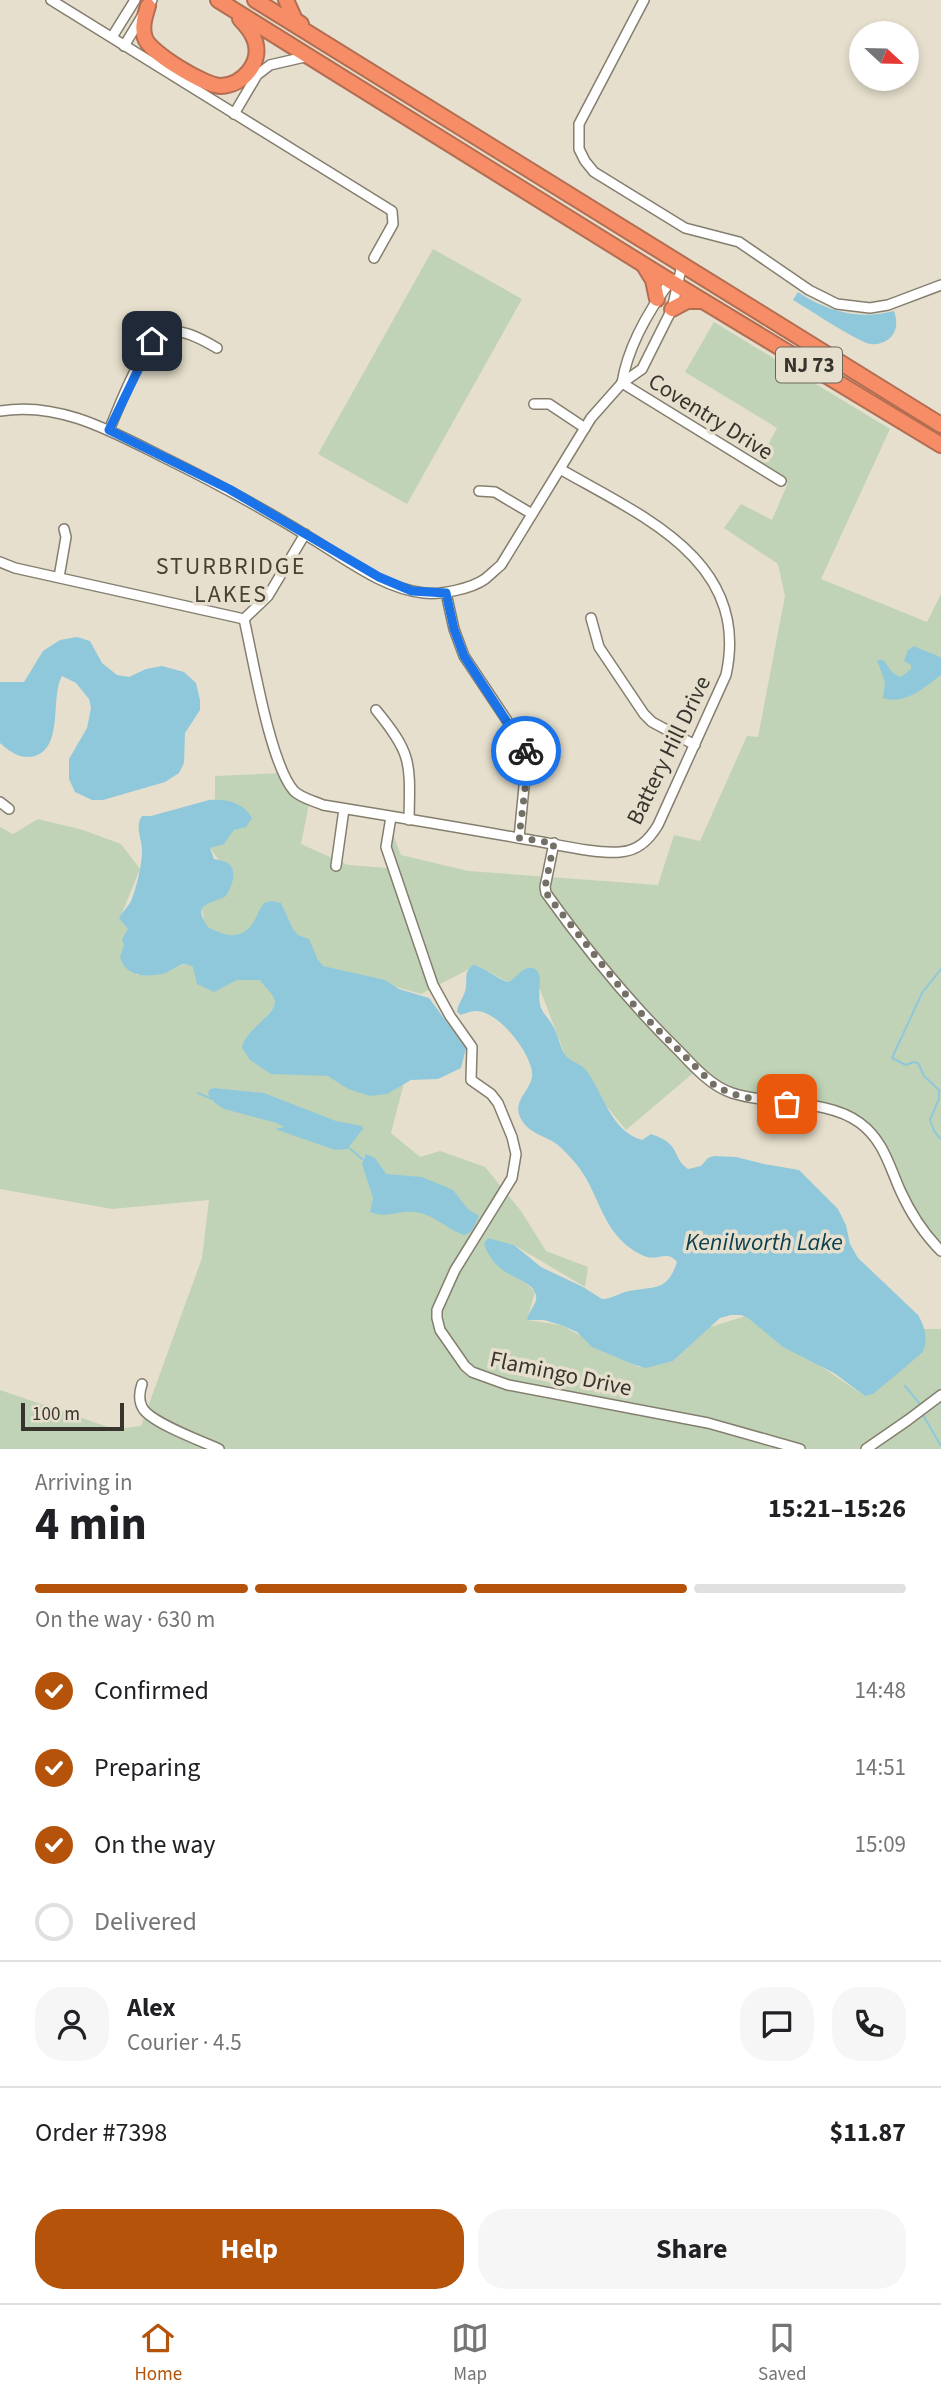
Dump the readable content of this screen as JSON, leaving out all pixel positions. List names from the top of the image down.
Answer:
{
  "streets": {
    "highway": ["NJ 73"],
    "street": ["Coventry Drive", "Battery Hill Drive", "Flamingo Drive"]
  },
  "crossings": [
    ["Battery Hill Drive", "Flamingo Drive"]
  ],
  "districts": ["STURBRIDGE LAKES"],
  "water": ["Kenilworth Lake"],
  "scale_bar": "100 m",
  "north": "right",
  "page": {
    "scale": "100 m",
    "heading": ["4 min", "Arriving in", "15:21–15:26"],
    "panel": [
      "Alex",
      "Courier · 4.5",
      "Order #7398",
      "$11.87"
    ],
    "bar": "On the way · 630 m",
    "list": [
      ["Confirmed", "14:48"],
      ["Preparing", "14:51"],
      ["On the way", "15:09"],
      "Delivered"
    ],
    "buttons": ["Help", "Share"],
    "tabs": ["Home", "Map", "Saved"]
  }
}
